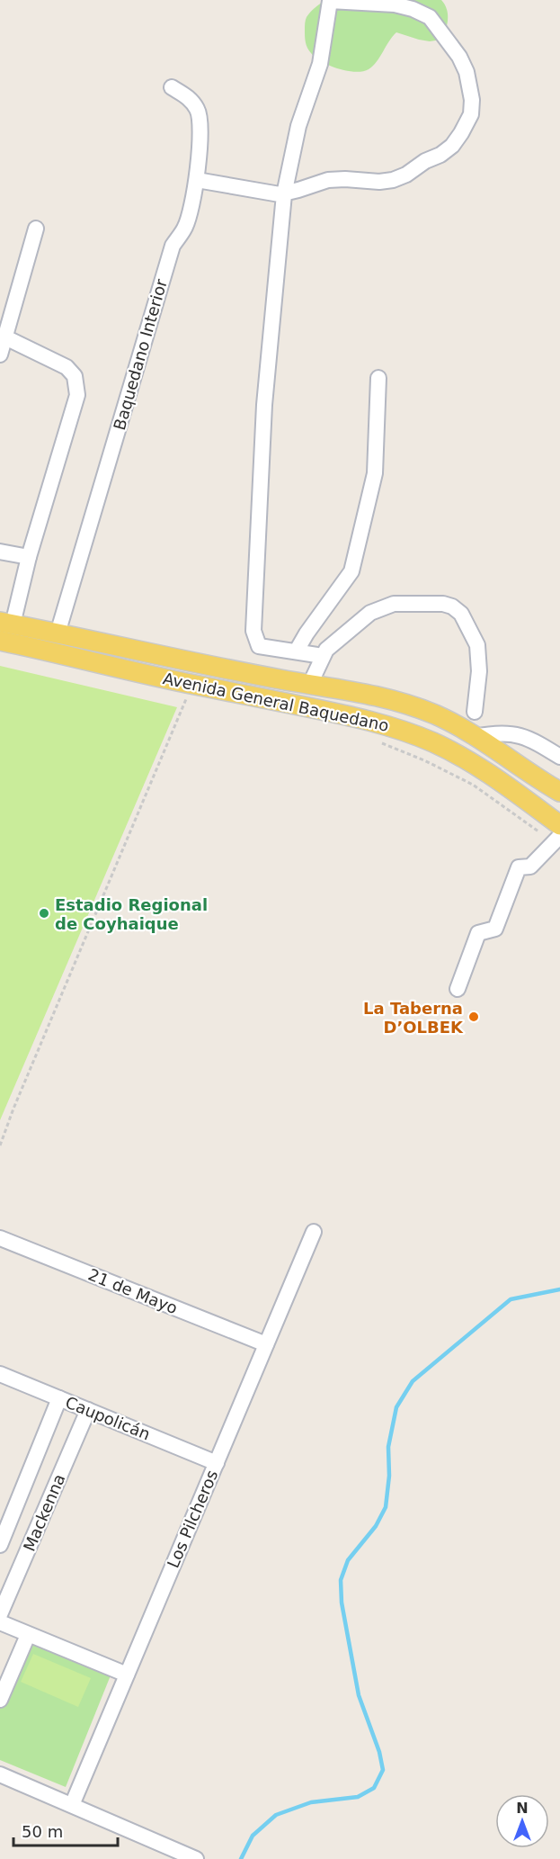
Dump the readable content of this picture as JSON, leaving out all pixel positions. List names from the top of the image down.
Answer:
{
  "streets": {
    "main road": ["Avenida General Baquedano"],
    "street": [
      "Baquedano Interior",
      "21 de Mayo",
      "Caupolicán",
      "Mackenna",
      "Los Pilcheros"
    ]
  },
  "crossings": [
    ["Baquedano Interior", "Avenida General Baquedano"],
    ["21 de Mayo", "Los Pilcheros"],
    ["Caupolicán", "Mackenna"],
    ["Caupolicán", "Los Pilcheros"]
  ],
  "places": ["Estadio Regional de Coyhaique", "La Taberna D’OLBEK"],
  "scale_bar": "50 m",
  "north": "top"
}
